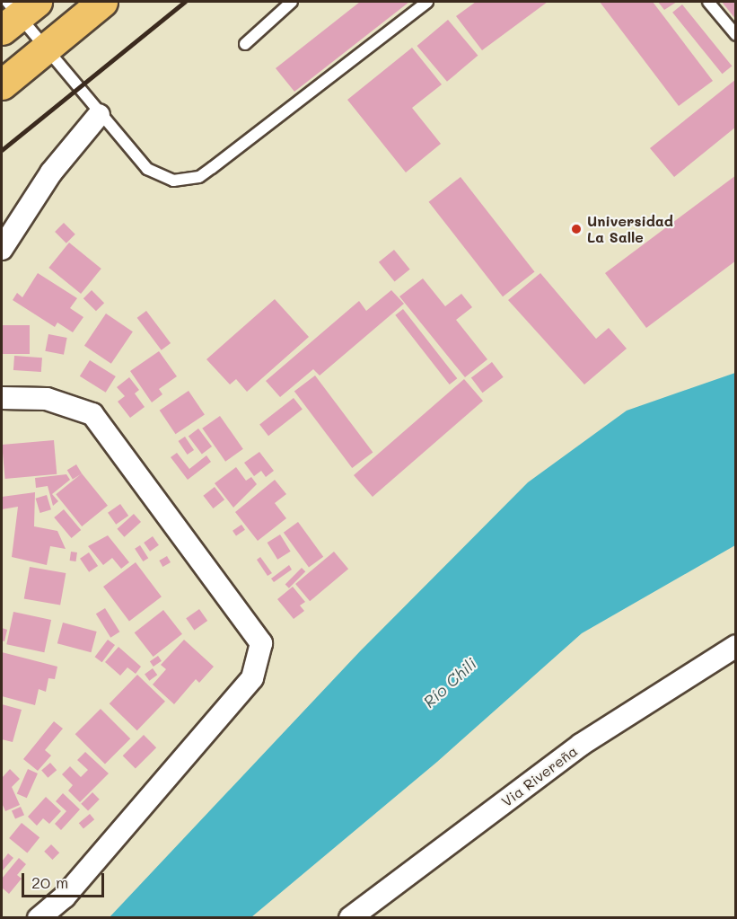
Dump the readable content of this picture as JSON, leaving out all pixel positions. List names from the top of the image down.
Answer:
{
  "streets": {
    "street": ["Via Rivereña"]
  },
  "water": ["Río Chili"],
  "places": ["Universidad La Salle"],
  "scale_bar": "20 m"
}
